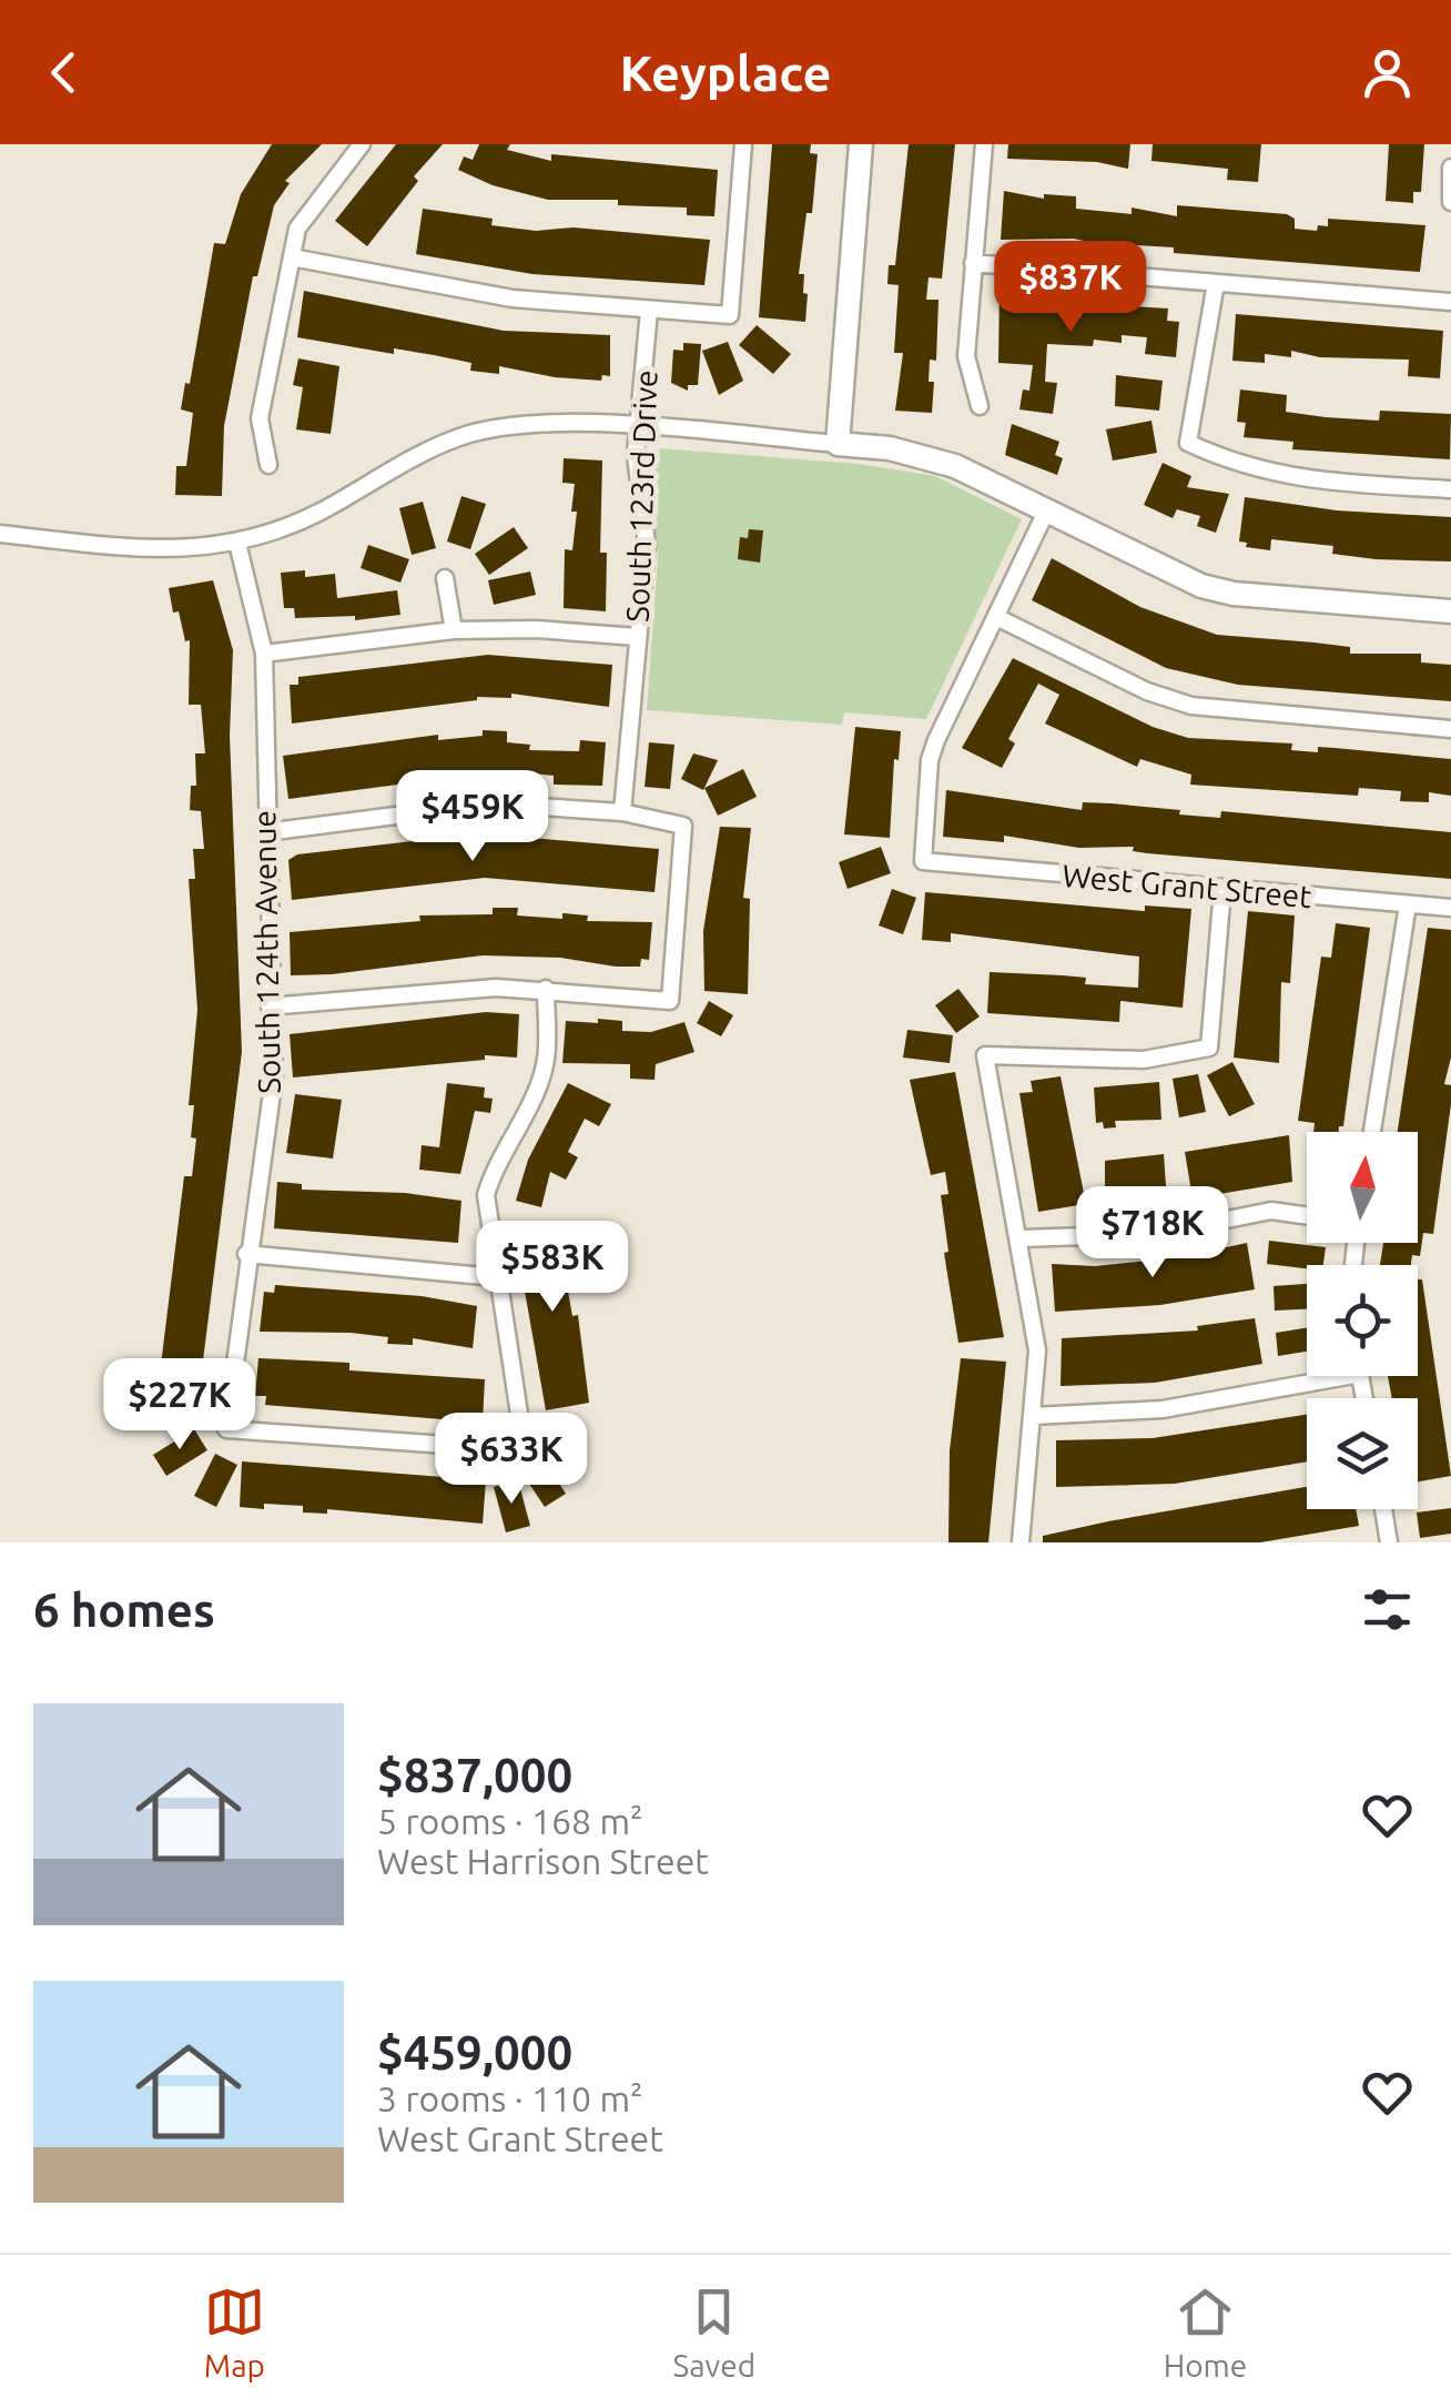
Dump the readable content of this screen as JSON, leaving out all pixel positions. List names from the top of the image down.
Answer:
{
  "streets": {
    "street": ["South 123rd Drive", "West Grant Street", "South 124th Avenue"]
  },
  "north": "top",
  "page": {
    "header": "Keyplace",
    "price": [
      "$837K",
      "$459K",
      "$718K",
      "$583K",
      "$227K",
      "$633K"
    ],
    "heading": "6 homes",
    "list": [
      {
        "name": "$837,000",
        "note": "5 rooms · 168 m² · West Harrison Street"
      },
      {
        "name": "$459,000",
        "note": "3 rooms · 110 m² · West Grant Street"
      }
    ],
    "tabs": ["Map", "Saved", "Home"]
  }
}
